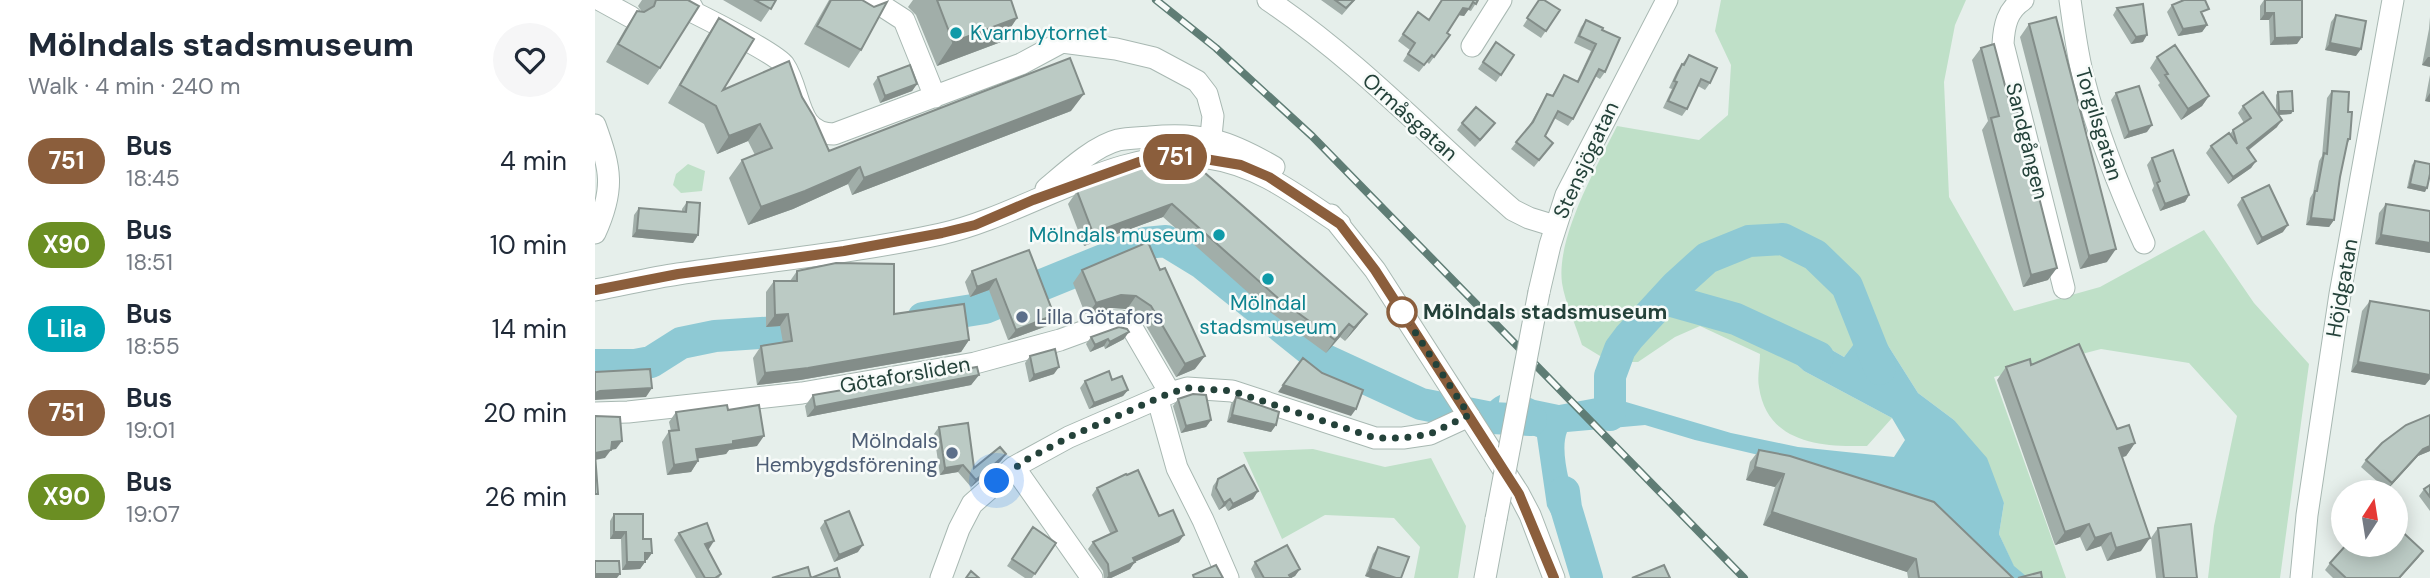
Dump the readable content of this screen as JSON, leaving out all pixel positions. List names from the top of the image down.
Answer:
{
  "streets": {
    "street": [
      "Ormåsgatan",
      "Torgilsgatan",
      "Sandgången",
      "Stensjögatan",
      "Höjdgatan",
      "Götaforsliden"
    ]
  },
  "crossings": [
    ["Ormåsgatan", "Stensjögatan"]
  ],
  "places": [
    "Kvarnbytornet",
    "Mölndals museum",
    "Mölndal stadsmuseum",
    "Mölndals stadsmuseum",
    "Lilla Götafors",
    "Mölndals Hembygdsförening"
  ],
  "lines": ["bus line 751"],
  "north": "top",
  "page": {
    "heading": ["Mölndals stadsmuseum", "Walk · 4 min · 240 m"],
    "on_map": "751",
    "list": [
      {
        "mark": "751",
        "name": "Bus",
        "note": "18:45",
        "value": "4 min"
      },
      {
        "mark": "X90",
        "name": "Bus",
        "note": "18:51",
        "value": "10 min"
      },
      {
        "mark": "Lila",
        "name": "Bus",
        "note": "18:55",
        "value": "14 min"
      },
      {
        "mark": "751",
        "name": "Bus",
        "note": "19:01",
        "value": "20 min"
      },
      {
        "mark": "X90",
        "name": "Bus",
        "note": "19:07",
        "value": "26 min"
      }
    ]
  }
}
